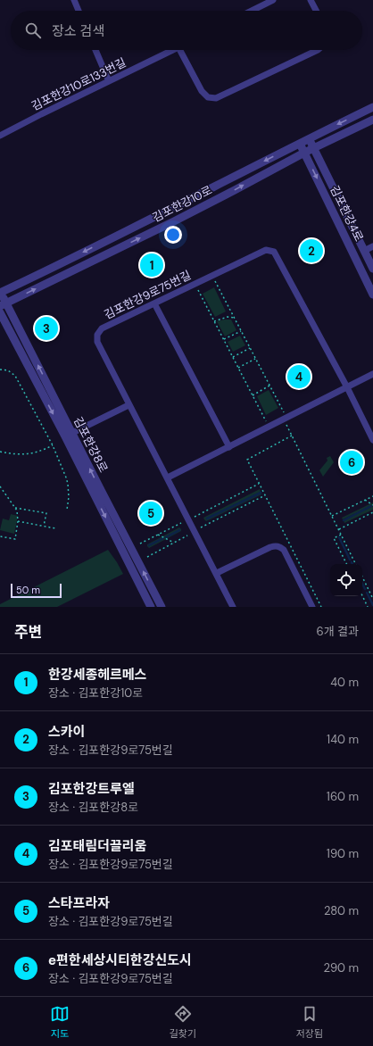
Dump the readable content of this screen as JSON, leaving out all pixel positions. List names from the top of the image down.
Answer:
{
  "streets": {
    "street": [
      "김포한강10로133번길",
      "김포한강10로",
      "김포한강4로",
      "김포한강9로75번길",
      "김포한강8로"
    ]
  },
  "crossings": [
    ["김포한강10로", "김포한강4로"],
    ["김포한강10로", "김포한강8로"]
  ],
  "scale_bar": "50 m",
  "page": {
    "search": "장소 검색",
    "pins": [
      "2",
      "1",
      "3",
      "4",
      "6",
      "5"
    ],
    "scale": "50 m",
    "heading": ["주변", "6개 결과"],
    "list": [
      {
        "mark": "1",
        "name": "한강세종헤르메스",
        "note": "장소 · 김포한강10로",
        "value": "40 m"
      },
      {
        "mark": "2",
        "name": "스카이",
        "note": "장소 · 김포한강9로75번길",
        "value": "140 m"
      },
      {
        "mark": "3",
        "name": "김포한강트루엘",
        "note": "장소 · 김포한강8로",
        "value": "160 m"
      },
      {
        "mark": "4",
        "name": "김포태림더끌리움",
        "note": "장소 · 김포한강9로75번길",
        "value": "190 m"
      },
      {
        "mark": "5",
        "name": "스타프라자",
        "note": "장소 · 김포한강9로75번길",
        "value": "280 m"
      },
      {
        "mark": "6",
        "name": "e편한세상시티한강신도시",
        "note": "장소 · 김포한강9로75번길",
        "value": "290 m"
      }
    ],
    "nav": ["지도", "길찾기", "저장됨"]
  }
}
